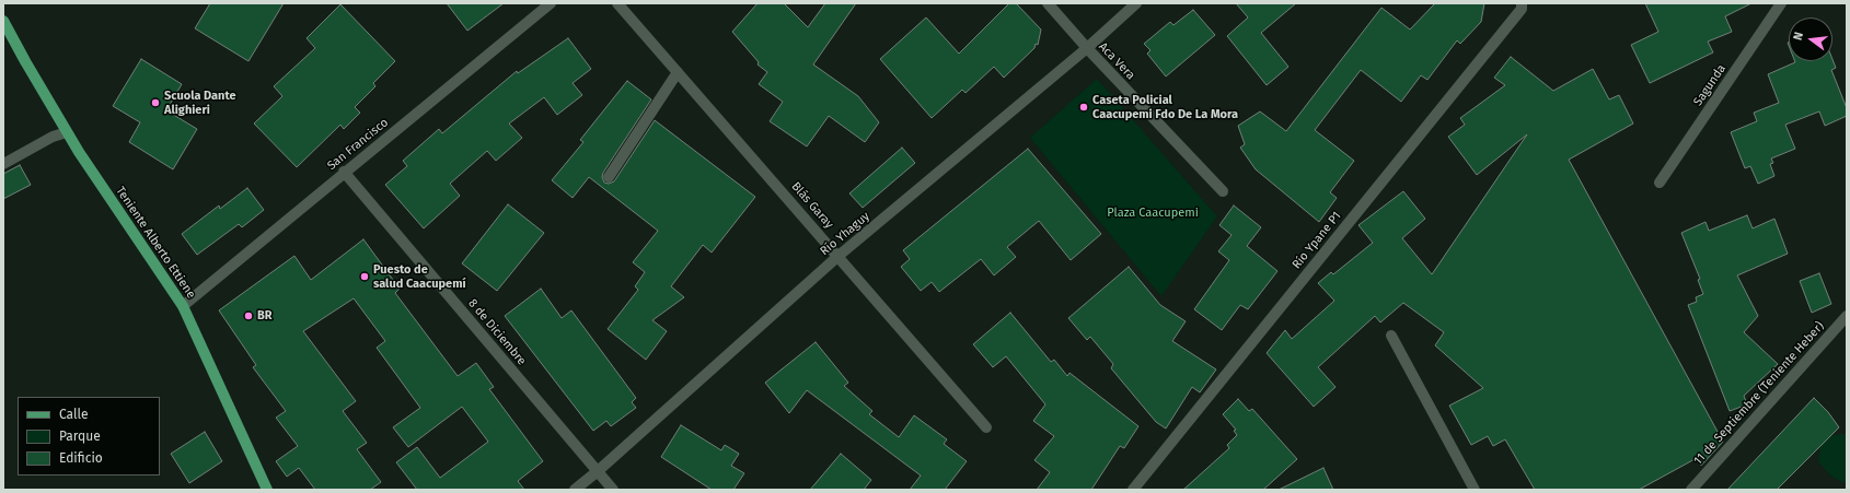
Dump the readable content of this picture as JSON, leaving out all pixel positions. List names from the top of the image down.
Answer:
{
  "streets": {
    "main road": ["Teniente Alberto Ettiene"],
    "street": [
      "Aca Vera",
      "Sagunda",
      "San Francisco",
      "Blás Garay",
      "Río Yhaguy",
      "Río Ypane P1",
      "8 de Diciembre",
      "11 de Septiembre (Teniente Heber)"
    ]
  },
  "crossings": [
    ["Aca Vera", "Río Yhaguy"],
    ["San Francisco", "Teniente Alberto Ettiene"],
    ["San Francisco", "8 de Diciembre"],
    ["Blás Garay", "Río Yhaguy"],
    ["Río Yhaguy", "8 de Diciembre"]
  ],
  "parks": ["Plaza Caacupemi"],
  "places": [
    "Scuola Dante Alighieri",
    "Caseta Policial Caacupemi Fdo De La Mora",
    "Puesto de salud Caacupemí",
    "BR"
  ],
  "legend": ["Calle", "Parque", "Edificio"],
  "north": "left"
}
